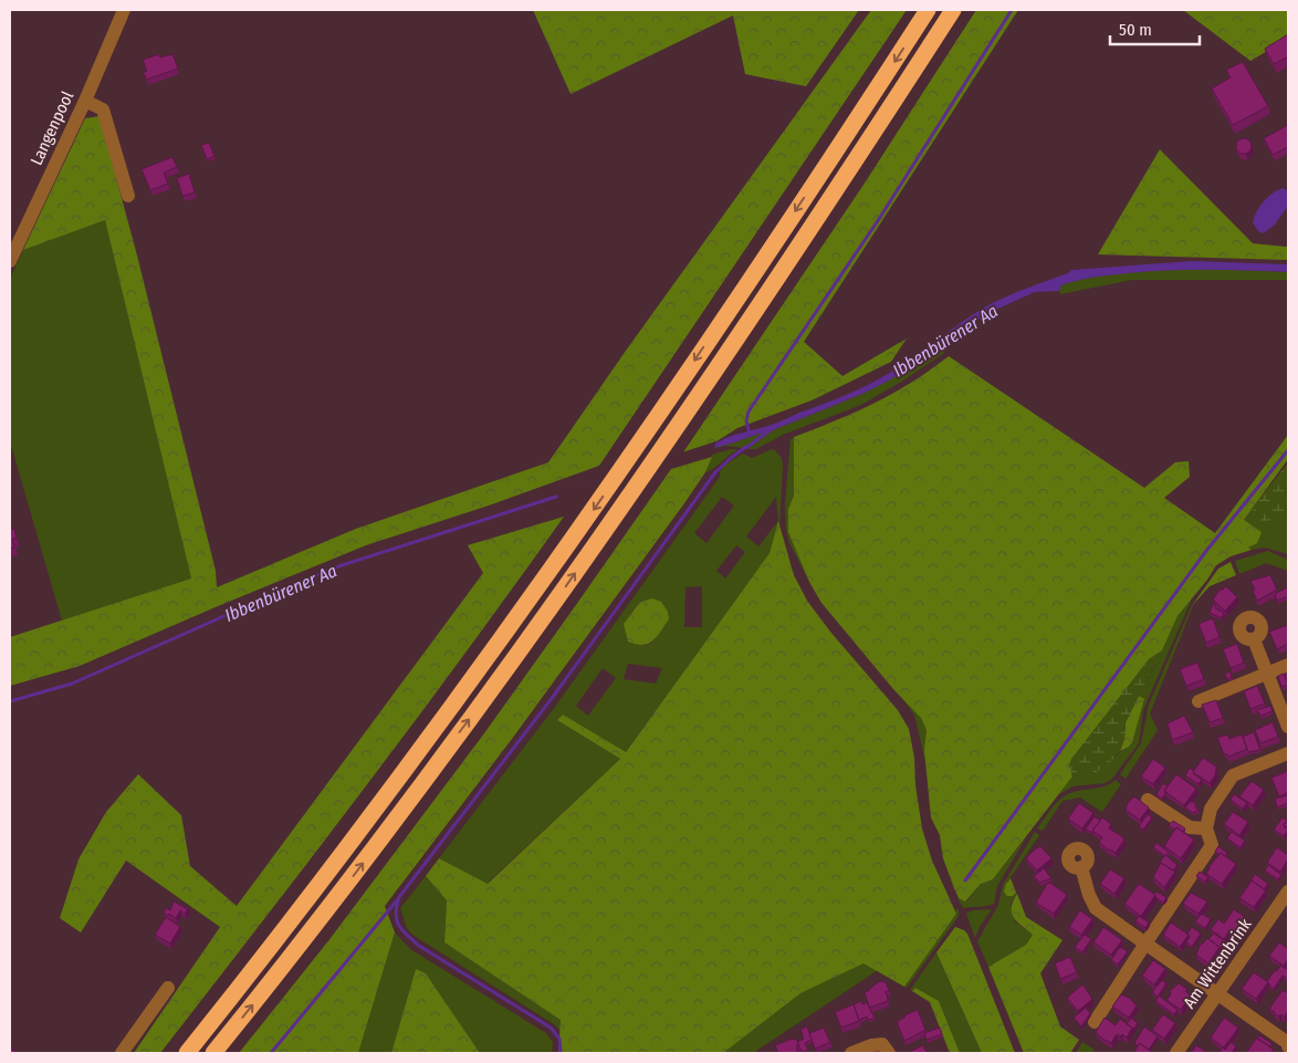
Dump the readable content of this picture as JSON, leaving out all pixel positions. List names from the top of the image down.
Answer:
{
  "streets": {
    "street": ["Langenpool", "Am Wittenbrink"]
  },
  "water": ["Ibbenbürener Aa"],
  "scale_bar": "50 m"
}
